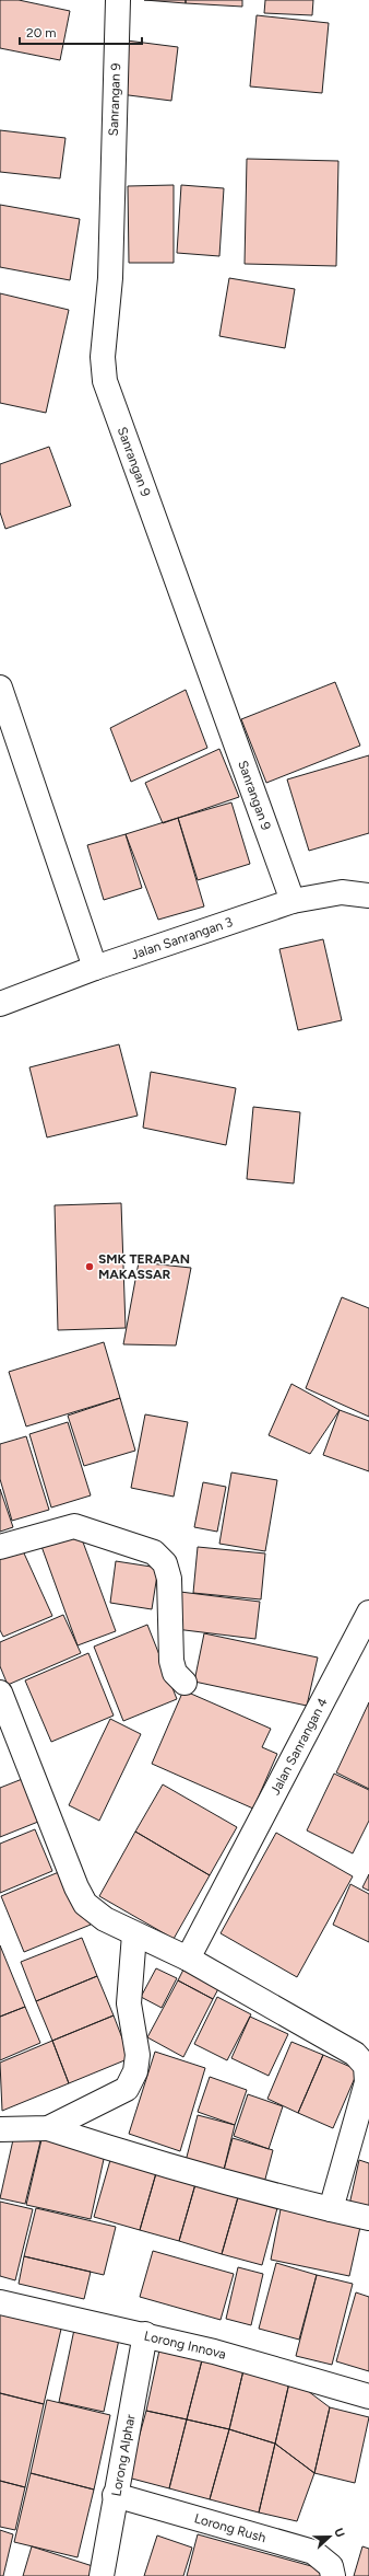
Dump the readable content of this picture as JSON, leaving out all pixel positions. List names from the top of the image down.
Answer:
{
  "streets": {
    "street": [
      "Sanrangan 9",
      "Jalan Sanrangan 3",
      "Jalan Sanrangan 4",
      "Lorong Innova",
      "Lorong Alphar",
      "Lorong Rush"
    ]
  },
  "crossings": [
    ["Sanrangan 9", "Jalan Sanrangan 3"],
    ["Lorong Innova", "Lorong Alphar"],
    ["Lorong Alphar", "Lorong Rush"]
  ],
  "places": ["SMK TERAPAN MAKASSAR"],
  "scale_bar": "20 m",
  "north": "right"
}
